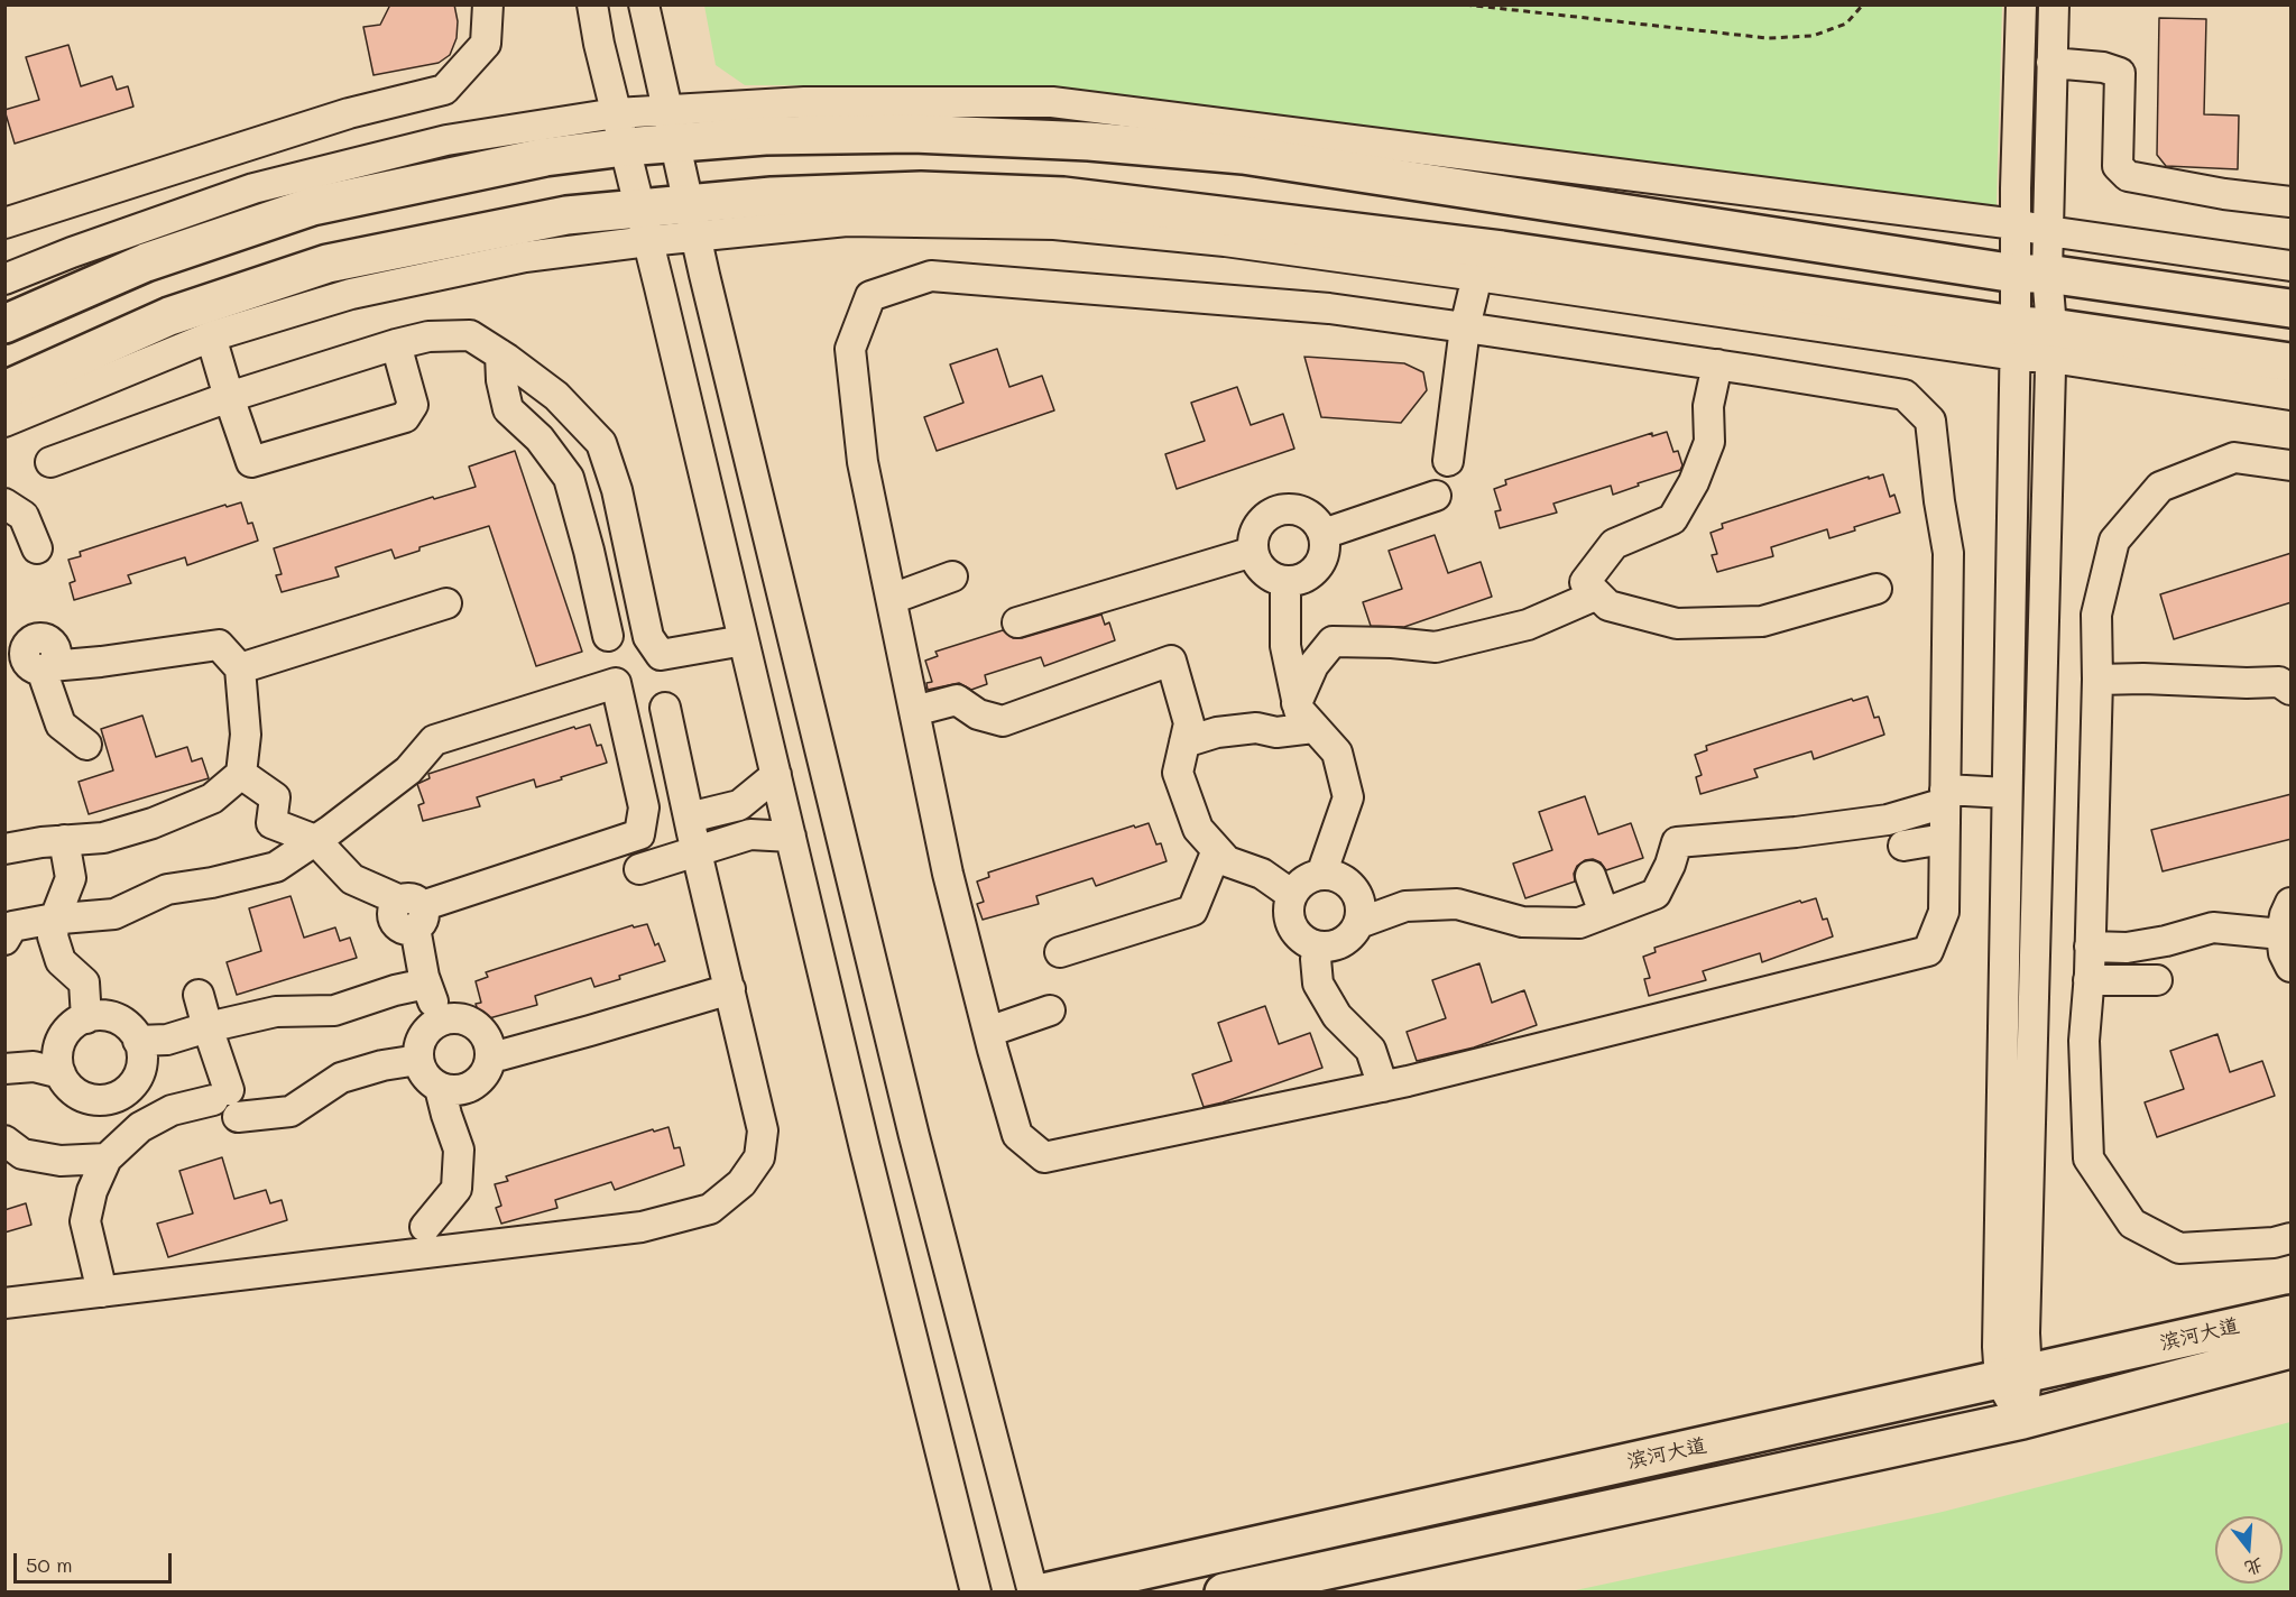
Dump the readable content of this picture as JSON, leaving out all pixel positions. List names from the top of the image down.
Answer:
{
  "streets": {
    "main road": ["滨河大道"]
  },
  "scale_bar": "50 m",
  "north": "bottom"
}
